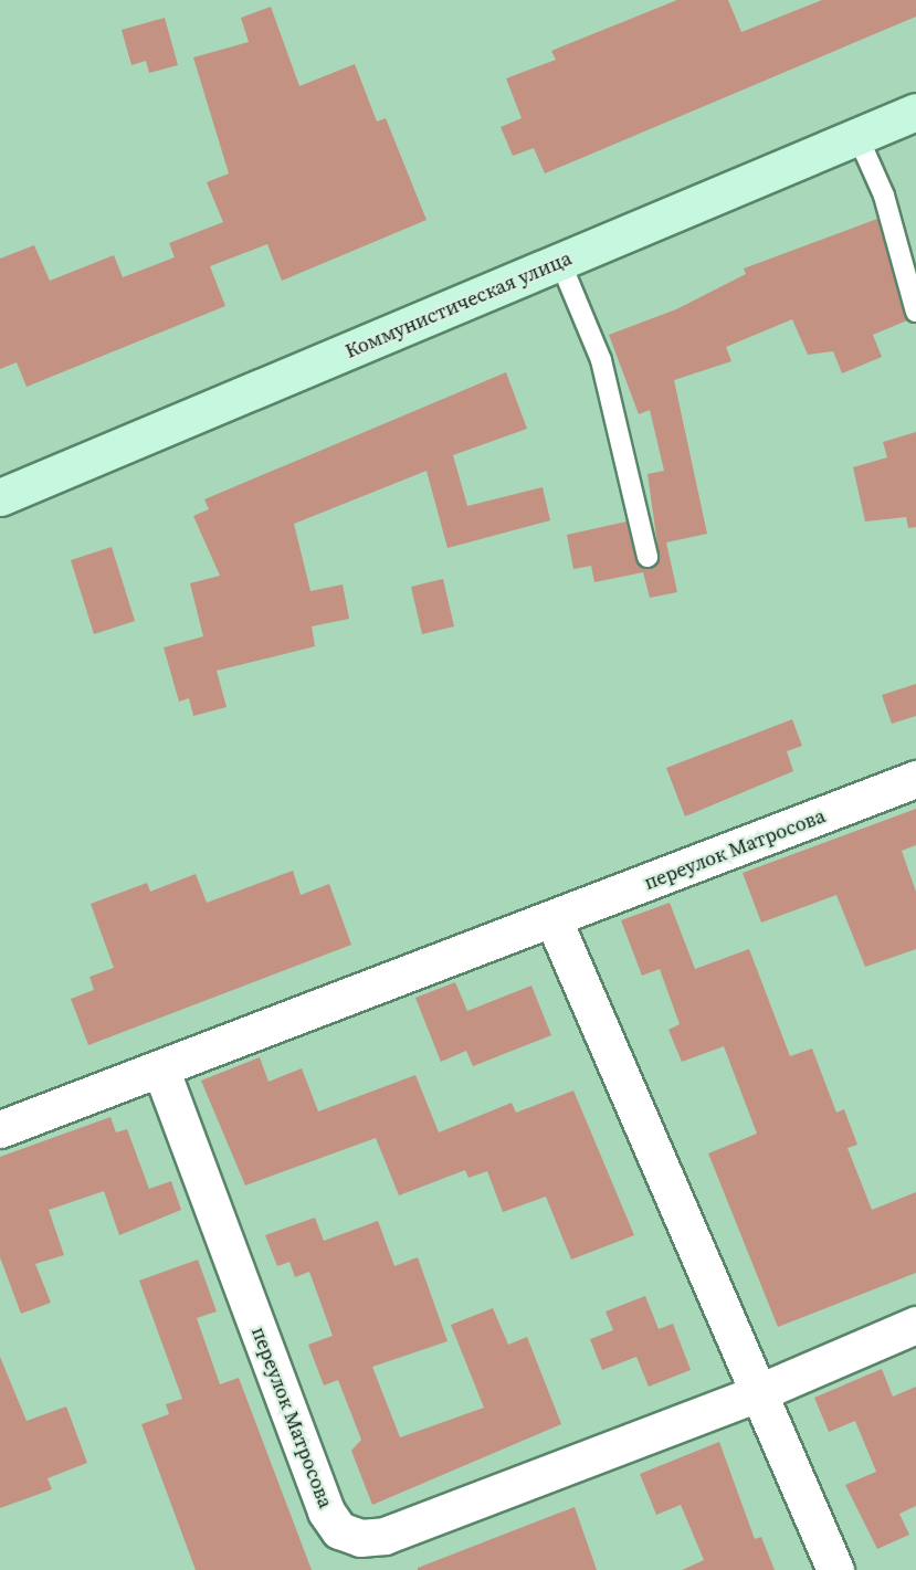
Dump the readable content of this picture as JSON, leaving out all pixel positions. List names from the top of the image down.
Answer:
{
  "streets": {
    "main road": ["Коммунистическая улица"],
    "street": ["переулок Матросова"]
  }
}
